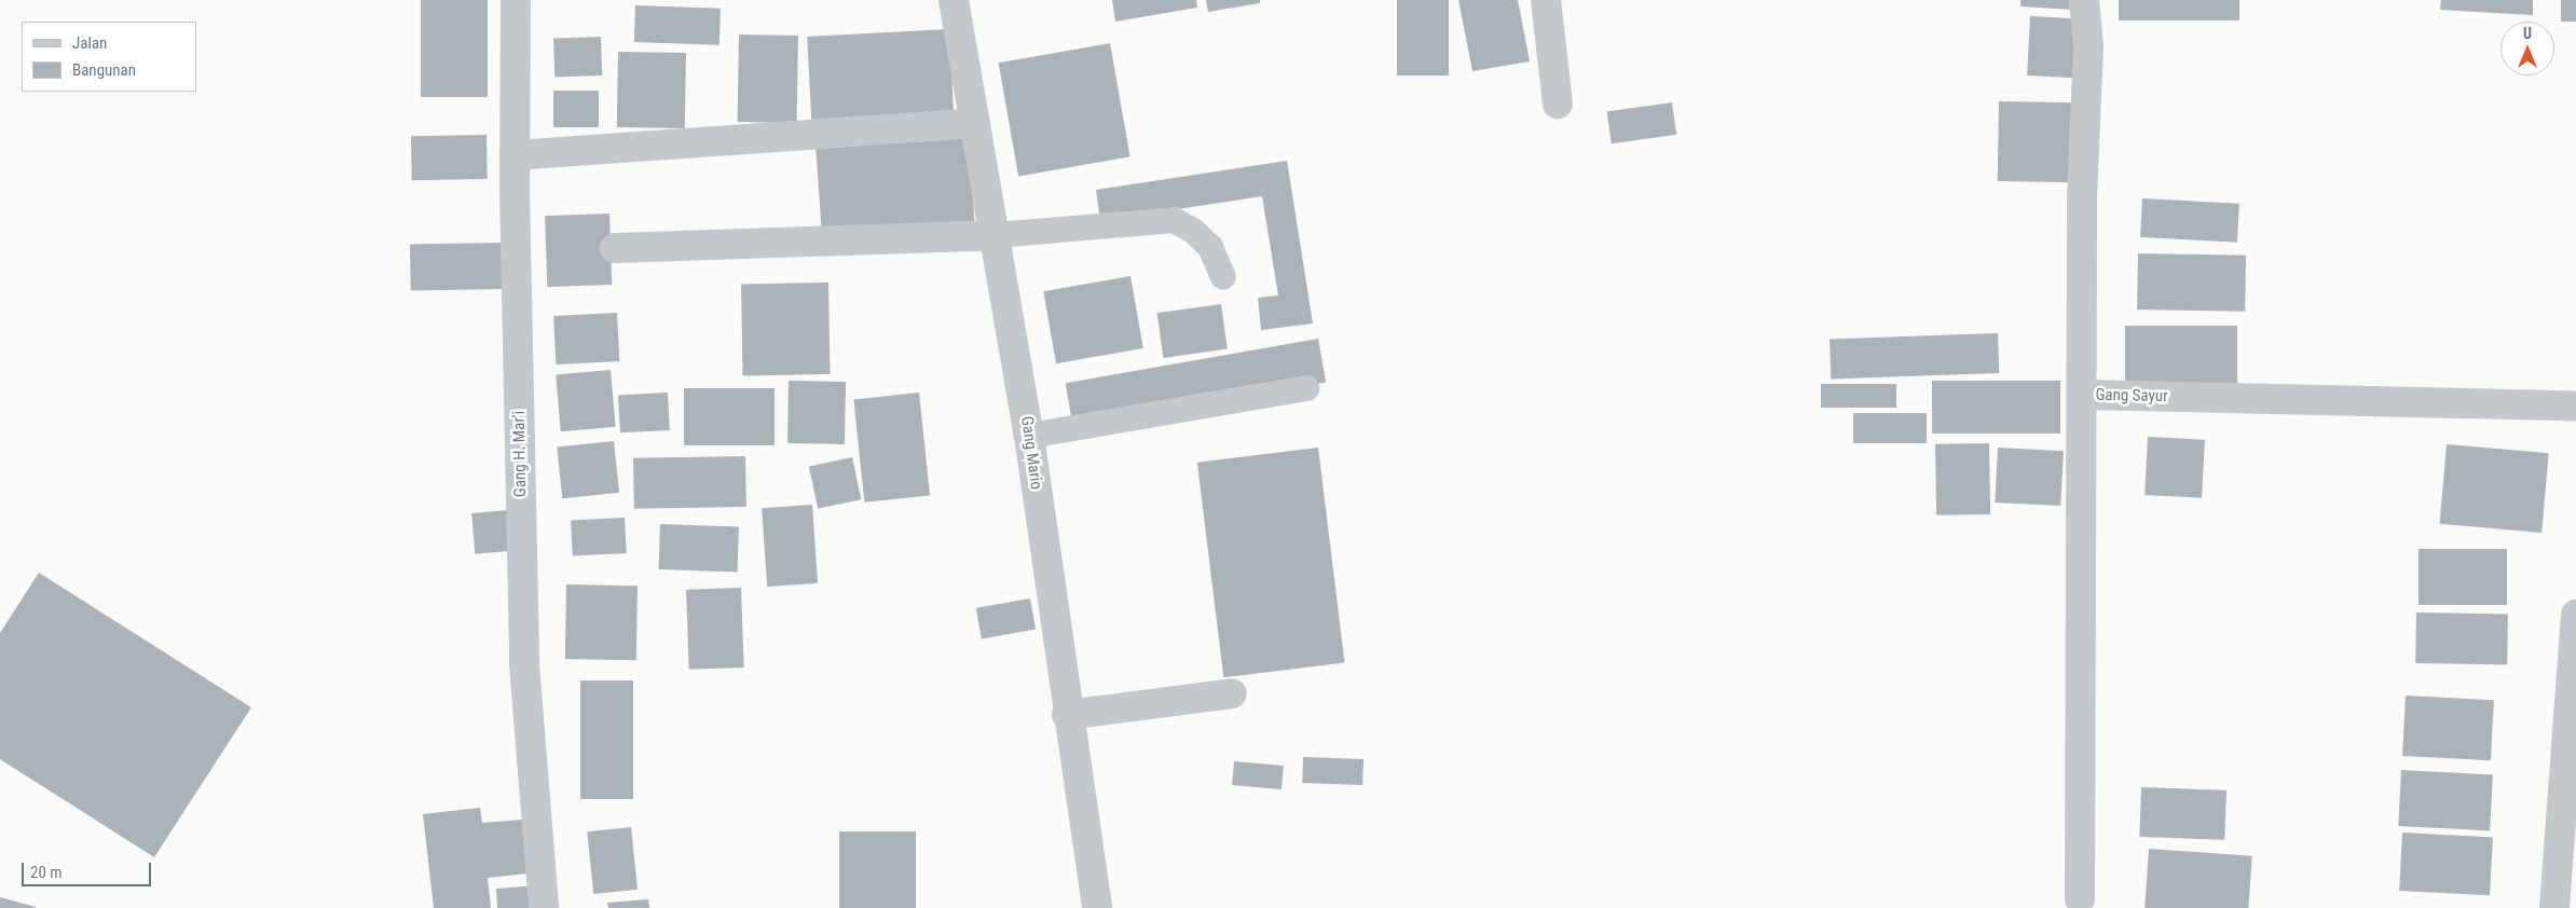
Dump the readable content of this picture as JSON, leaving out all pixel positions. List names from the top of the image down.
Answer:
{
  "streets": {
    "street": ["Gang Sayur", "Gang Mario", "Gang H. Mar'i"]
  },
  "legend": ["Jalan", "Bangunan"],
  "scale_bar": "20 m",
  "north": "top"
}
